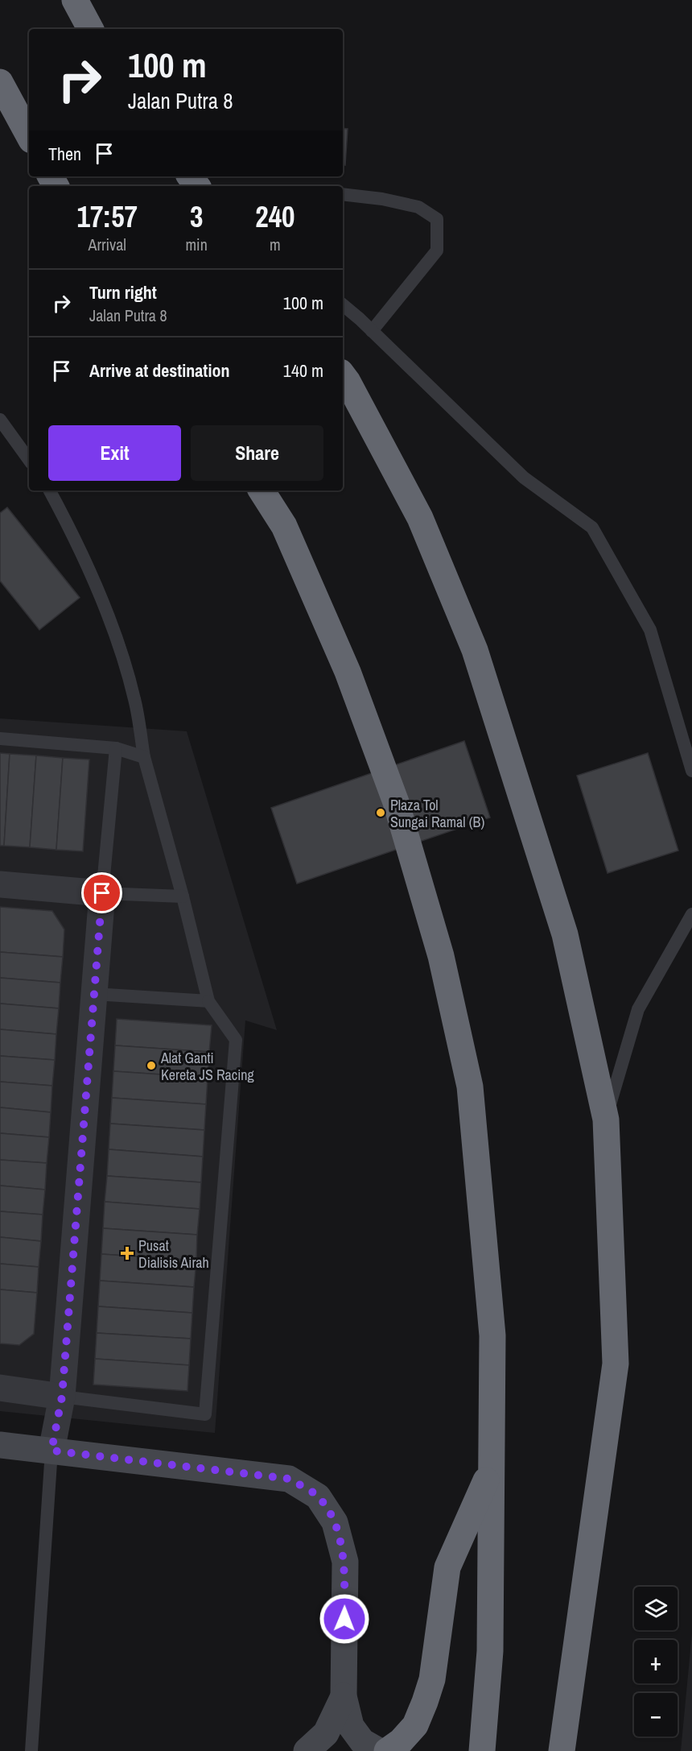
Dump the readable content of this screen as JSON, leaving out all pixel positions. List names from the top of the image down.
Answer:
{
  "places": {
    "other": ["Plaza Tol Sungai Ramal (B)", "Alat Ganti Kereta JS Racing"],
    "health": ["Pusat Dialisis Airah"]
  },
  "page": {
    "turn": ["100 m", "Jalan Putra 8"],
    "then": "Then",
    "eta": [
      "17:57",
      "Arrival",
      "3",
      "min",
      "240",
      "m"
    ],
    "list": [
      {
        "name": "Turn right",
        "note": "Jalan Putra 8",
        "value": "100 m"
      },
      {
        "name": "Arrive at destination",
        "value": "140 m"
      }
    ],
    "buttons": ["Exit", "Share"],
    "map_buttons": ["+", "−"]
  }
}
